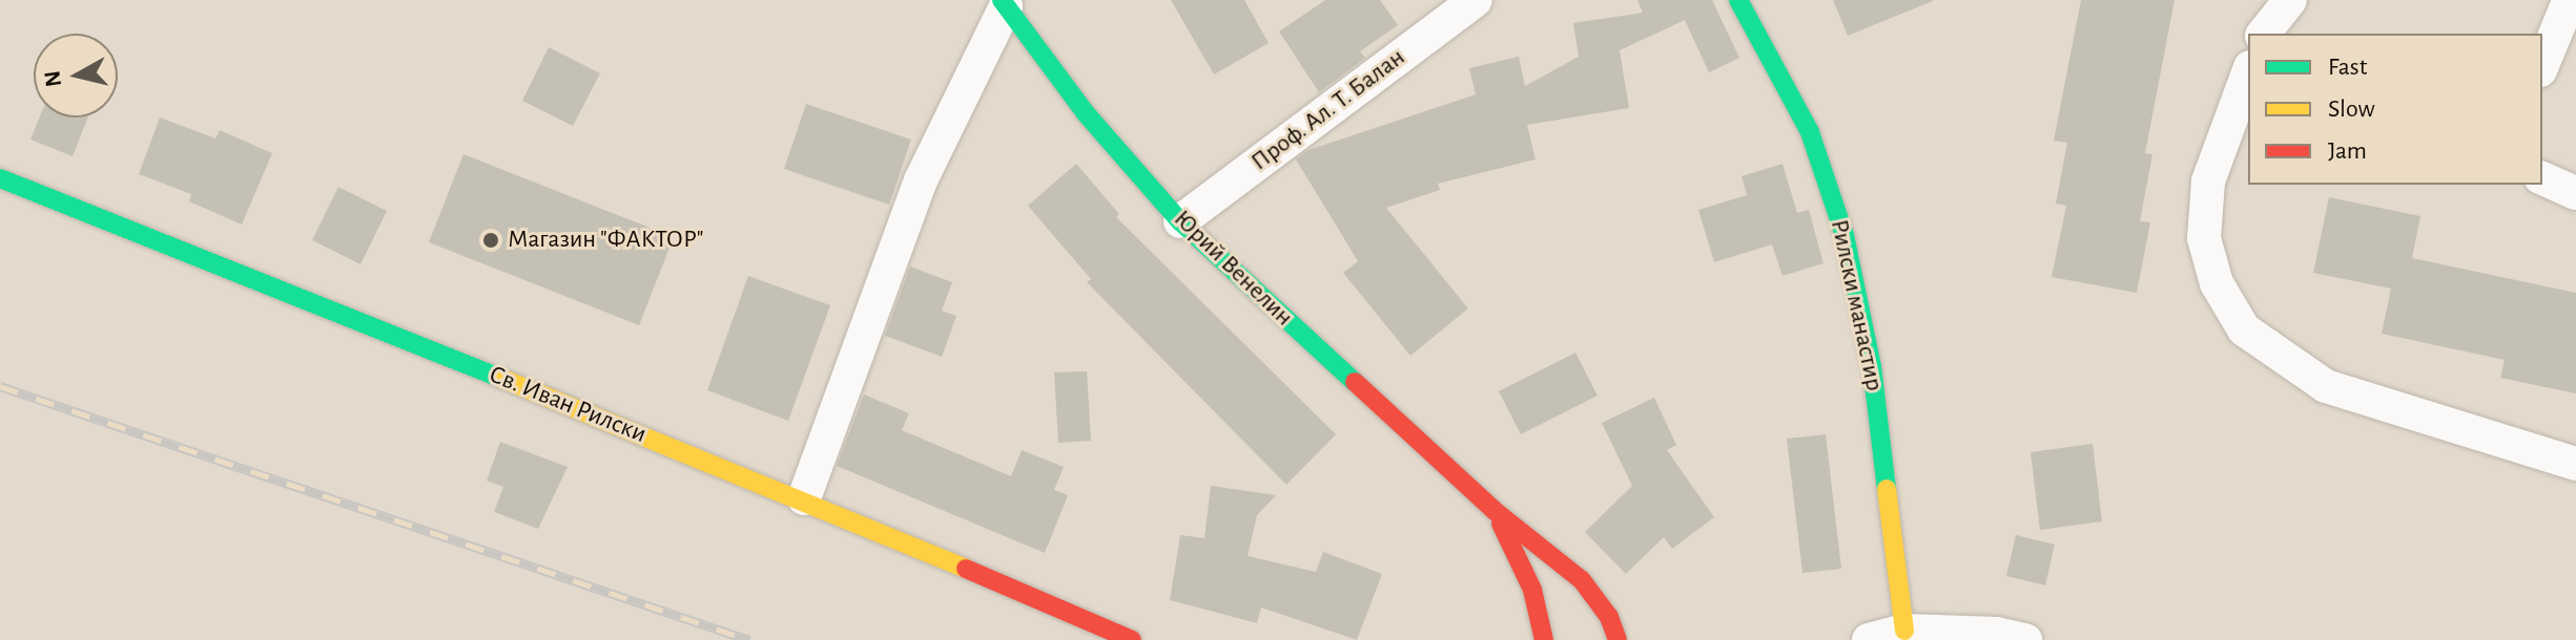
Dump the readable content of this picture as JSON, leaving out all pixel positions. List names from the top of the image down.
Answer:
{
  "streets": {
    "street": [
      "Проф. Ал. Т. Балан",
      "Юрий Венелин",
      "Рилски манастир",
      "Св. Иван Рилски"
    ]
  },
  "crossings": [
    ["Проф. Ал. Т. Балан", "Юрий Венелин"]
  ],
  "places": ["Магазин \"ФАКТОР\""],
  "legend": ["Fast", "Slow", "Jam"],
  "north": "left"
}
